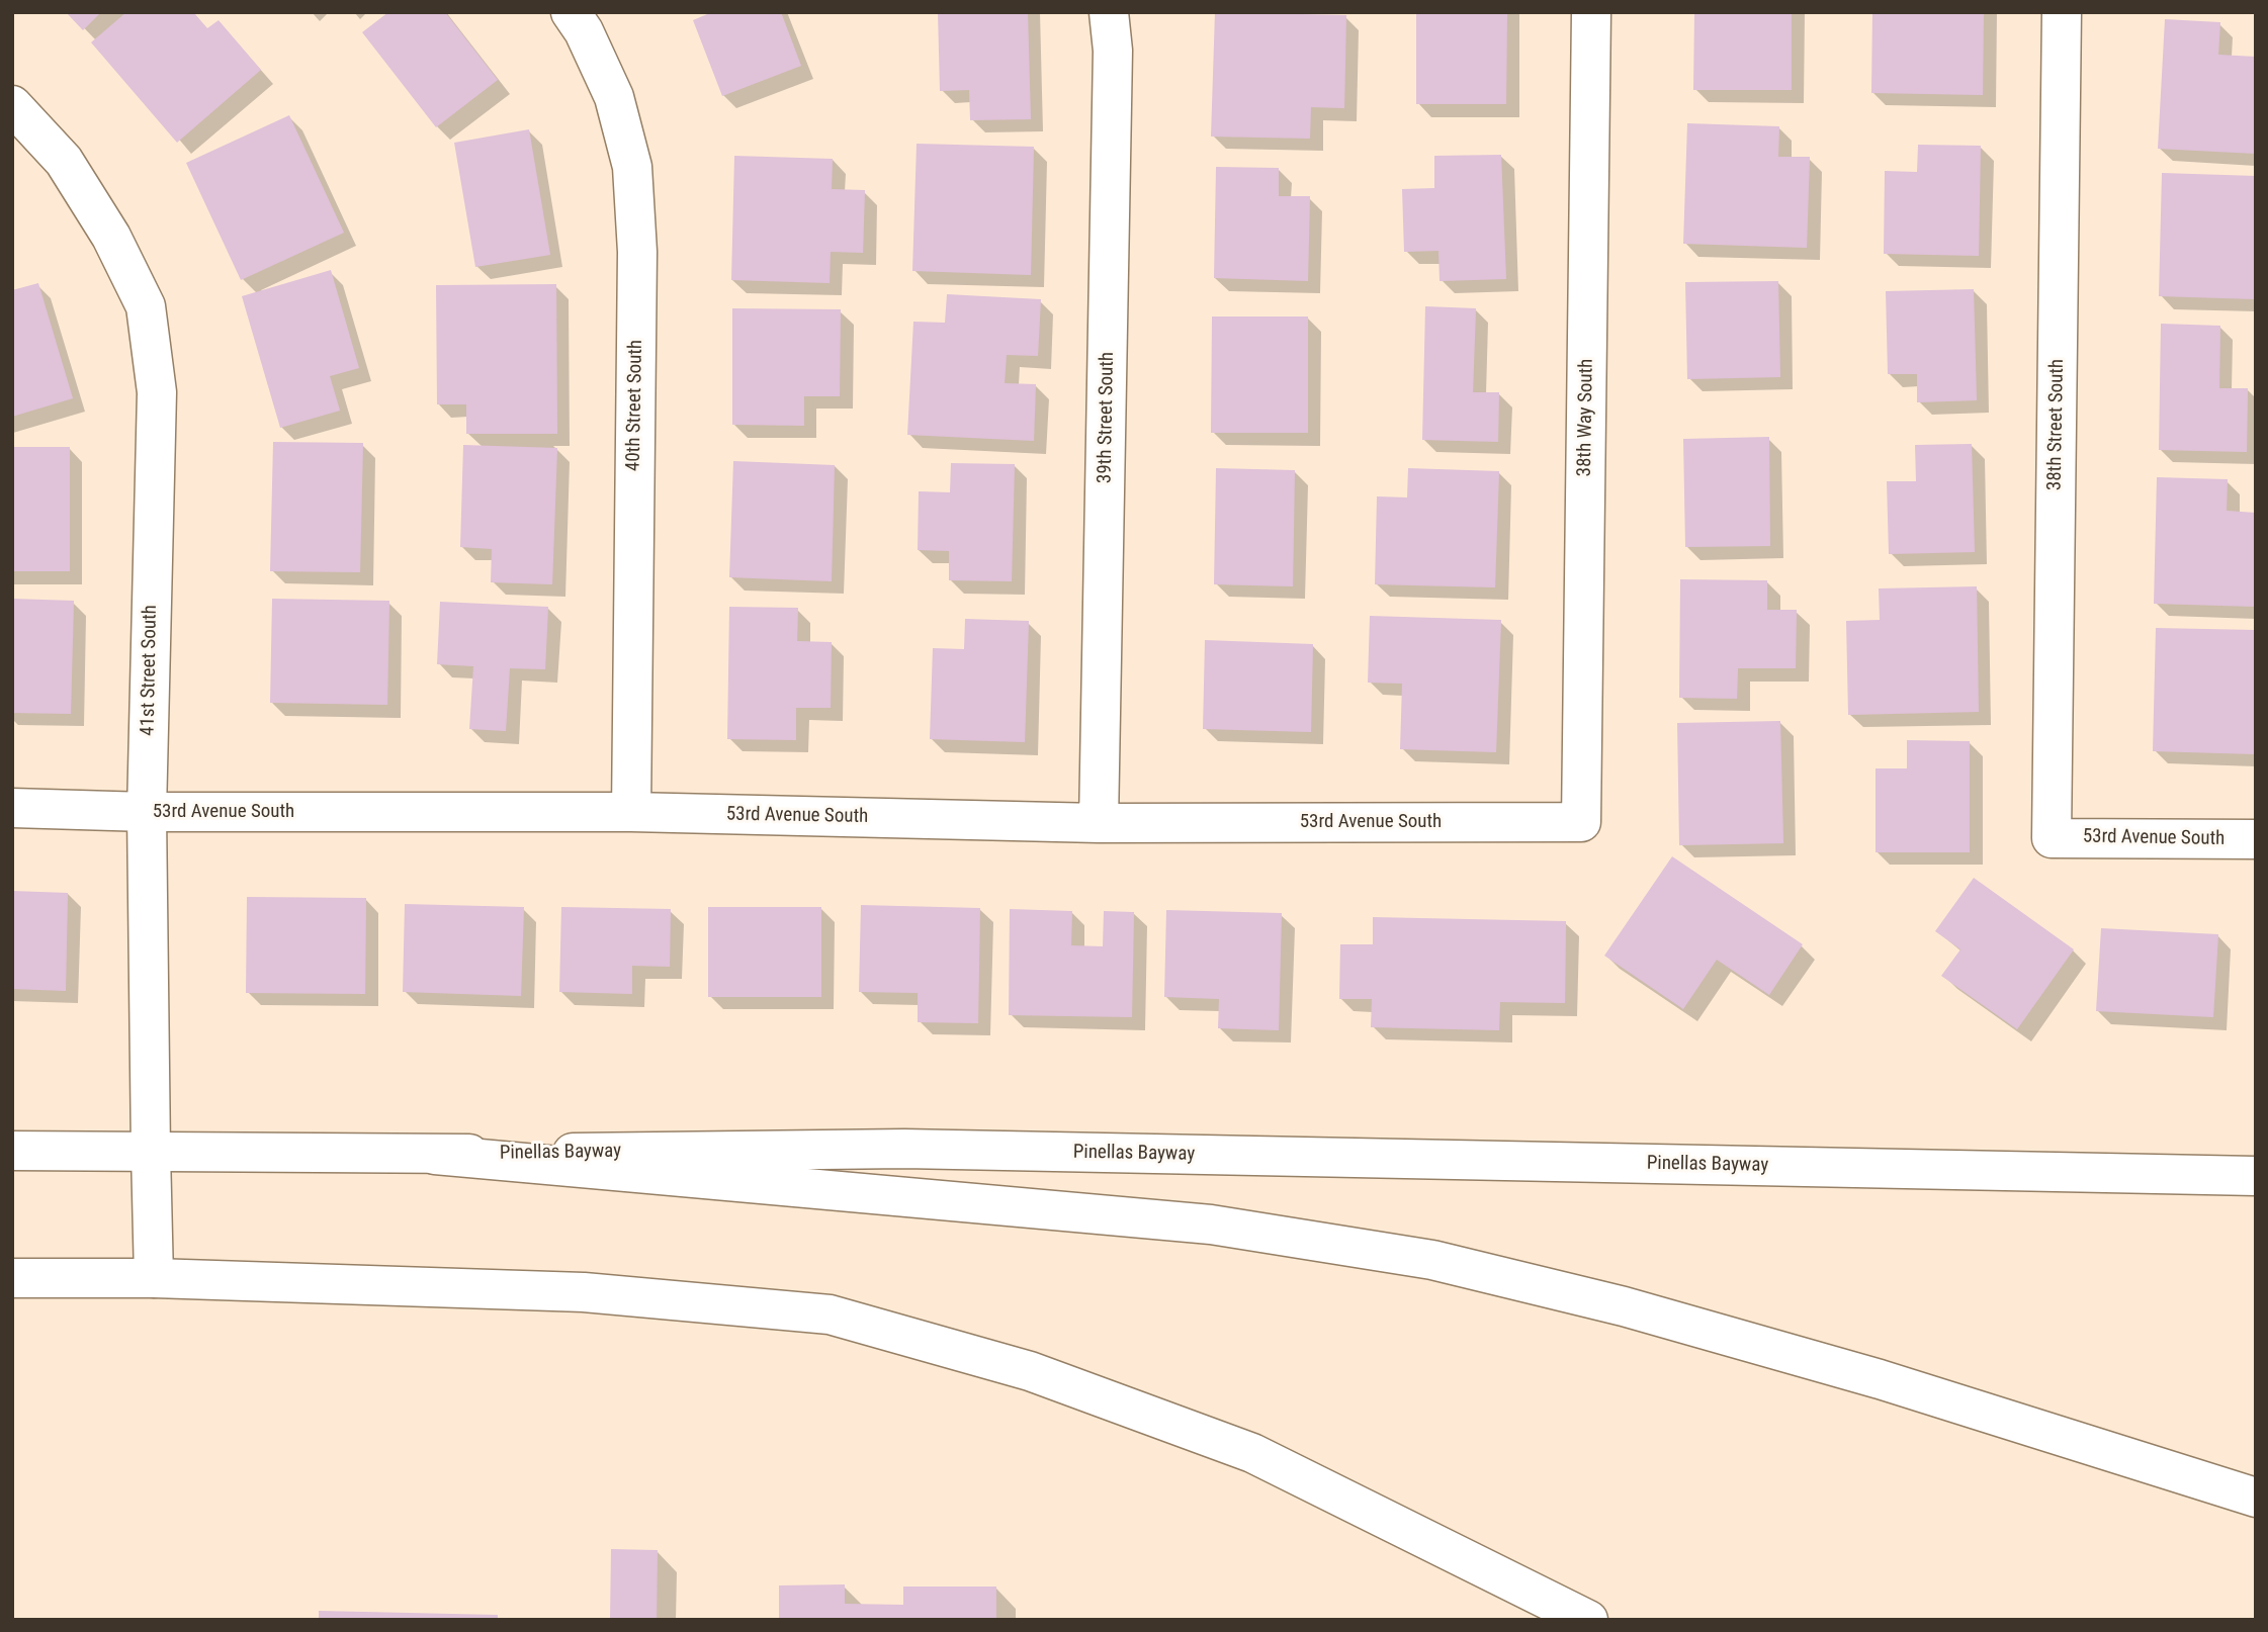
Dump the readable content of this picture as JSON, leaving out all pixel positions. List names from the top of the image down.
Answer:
{
  "streets": {
    "main road": [
      "40th Street South",
      "39th Street South",
      "38th Way South",
      "38th Street South",
      "41st Street South",
      "53rd Avenue South",
      "Pinellas Bayway"
    ]
  },
  "crossings": [
    ["40th Street South", "53rd Avenue South"],
    ["39th Street South", "53rd Avenue South"],
    ["38th Way South", "53rd Avenue South"],
    ["38th Street South", "53rd Avenue South"],
    ["41st Street South", "53rd Avenue South"],
    ["41st Street South", "Pinellas Bayway"]
  ]
}
